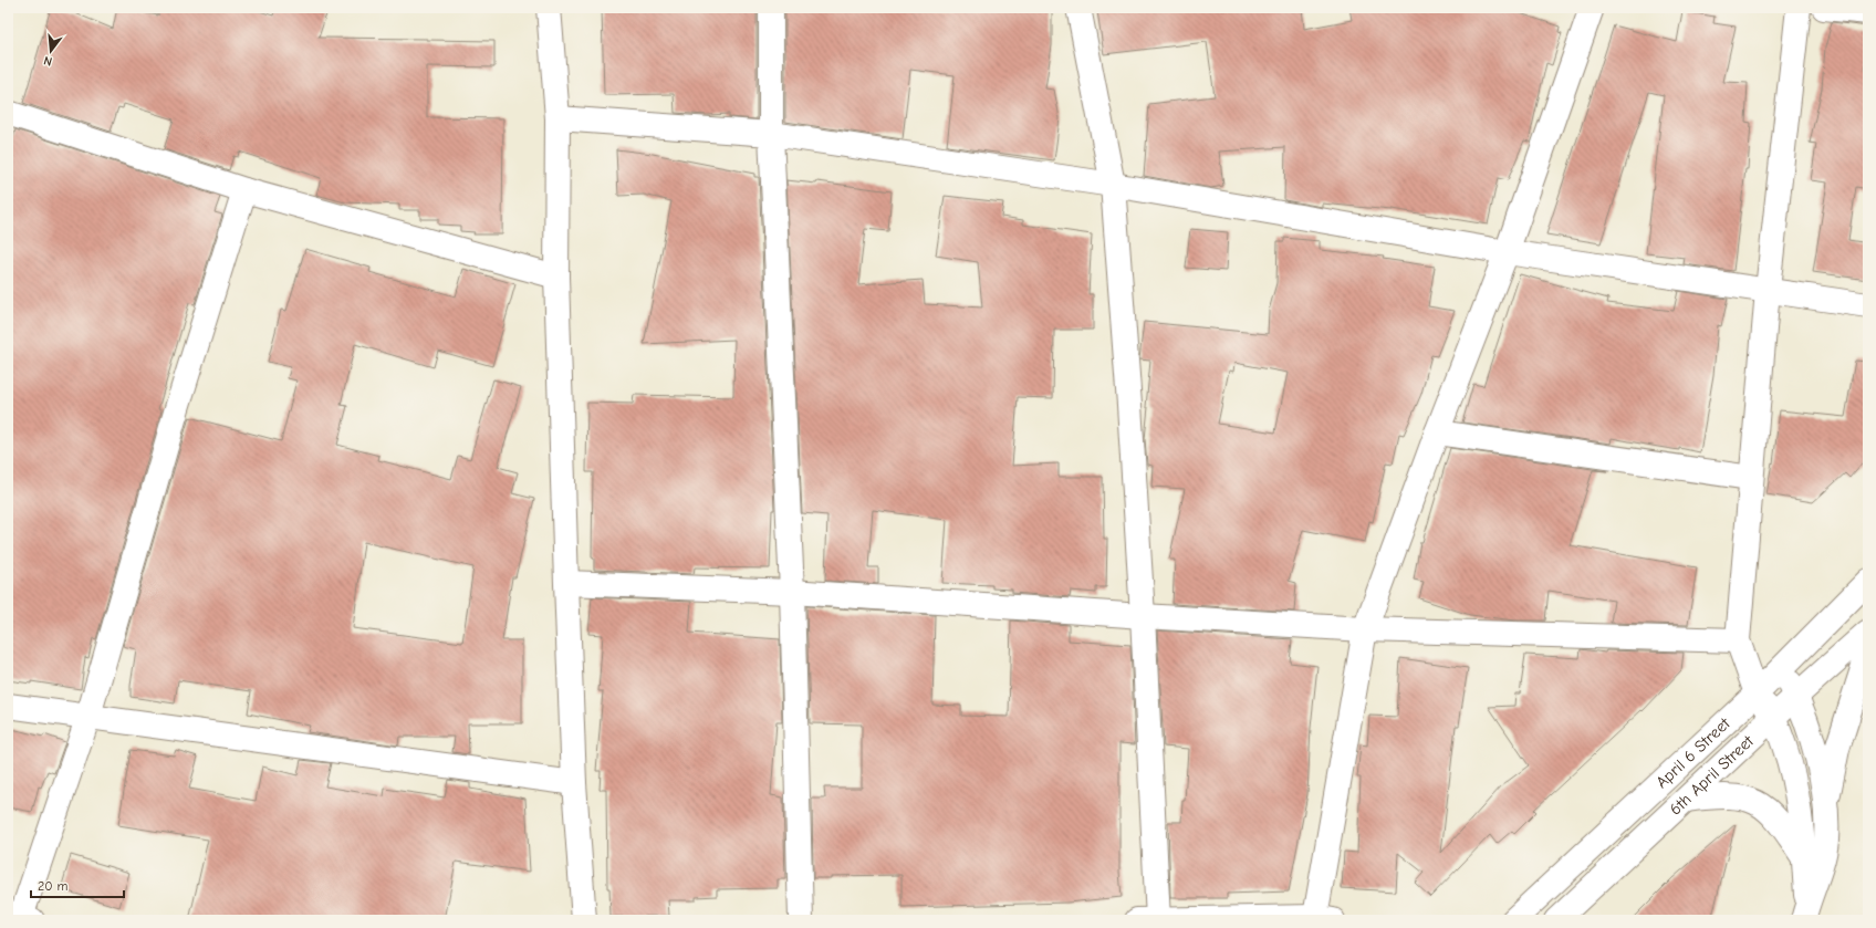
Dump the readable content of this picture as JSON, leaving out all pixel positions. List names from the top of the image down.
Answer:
{
  "streets": {
    "street": ["April 6 Street", "6th April Street"]
  },
  "scale_bar": "20 m",
  "north": "bottom"
}
